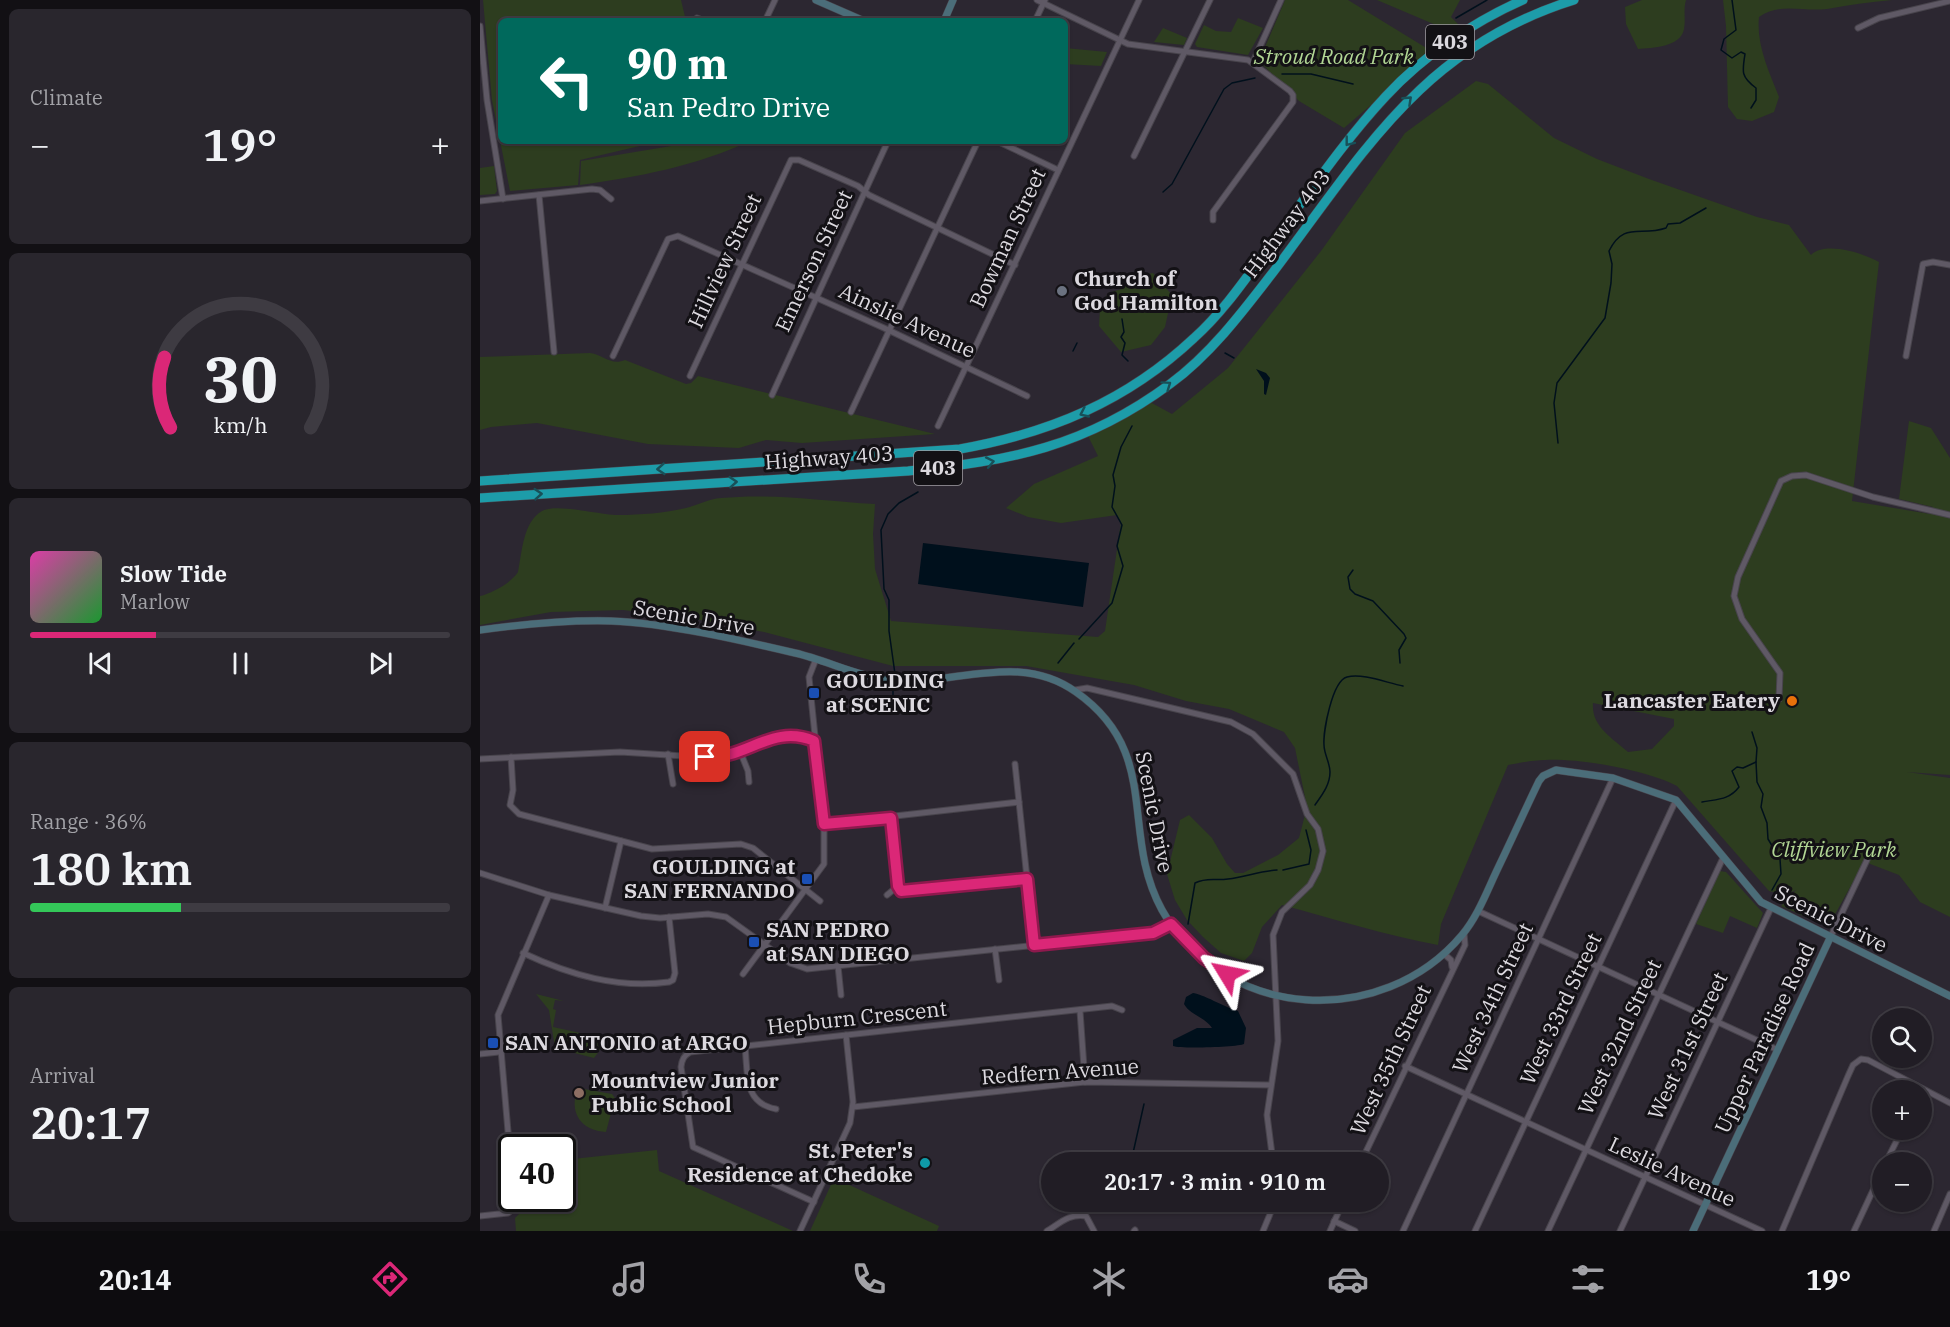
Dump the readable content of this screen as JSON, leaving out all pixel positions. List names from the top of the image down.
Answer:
{
  "streets": {
    "highway": ["403", "Highway 403"],
    "street": [
      "Bowman Street",
      "Hillview Street",
      "Emerson Street",
      "Ainslie Avenue",
      "Scenic Drive",
      "West 34th Street",
      "West 33rd Street",
      "Hepburn Crescent",
      "West 32nd Street",
      "Upper Paradise Road",
      "West 31st Street",
      "West 35th Street",
      "Redfern Avenue",
      "Leslie Avenue"
    ]
  },
  "crossings": [
    ["Bowman Street", "Ainslie Avenue"],
    ["Hillview Street", "Emerson Street"],
    ["Hillview Street", "Ainslie Avenue"],
    ["Emerson Street", "Ainslie Avenue"],
    ["Scenic Drive", "West 34th Street"],
    ["Scenic Drive", "West 33rd Street"],
    ["Scenic Drive", "West 32nd Street"],
    ["Scenic Drive", "Upper Paradise Road"],
    ["Scenic Drive", "West 31st Street"],
    ["Scenic Drive", "West 35th Street"],
    ["West 34th Street", "Leslie Avenue"],
    ["West 33rd Street", "Leslie Avenue"],
    ["West 32nd Street", "Leslie Avenue"],
    ["Upper Paradise Road", "Leslie Avenue"],
    ["West 31st Street", "Leslie Avenue"],
    ["West 35th Street", "Leslie Avenue"]
  ],
  "parks": ["Stroud Road Park", "Cliffview Park"],
  "places": {
    "other": [
      "Church of God Hamilton",
      "Lancaster Eatery",
      "Mountview Junior Public School",
      "St. Peter's Residence at Chedoke"
    ],
    "transit": [
      "GOULDING at SCENIC",
      "GOULDING at SAN FERNANDO",
      "SAN PEDRO at SAN DIEGO",
      "SAN ANTONIO at ARGO"
    ]
  },
  "page": {
    "tile": [
      "Climate",
      ["Range · 36%", "180 km"],
      ["Arrival", "20:17"]
    ],
    "turn": ["90 m", "San Pedro Drive"],
    "heat": ["−", "19°", "+"],
    "song": ["Slow Tide", "Marlow"],
    "map_buttons": ["+", "−"],
    "limit": "40",
    "trip": "20:17 · 3 min · 910 m",
    "tabs": ["20:14", "19°"],
    "gauge": ["30", "km/h"]
  }
}
